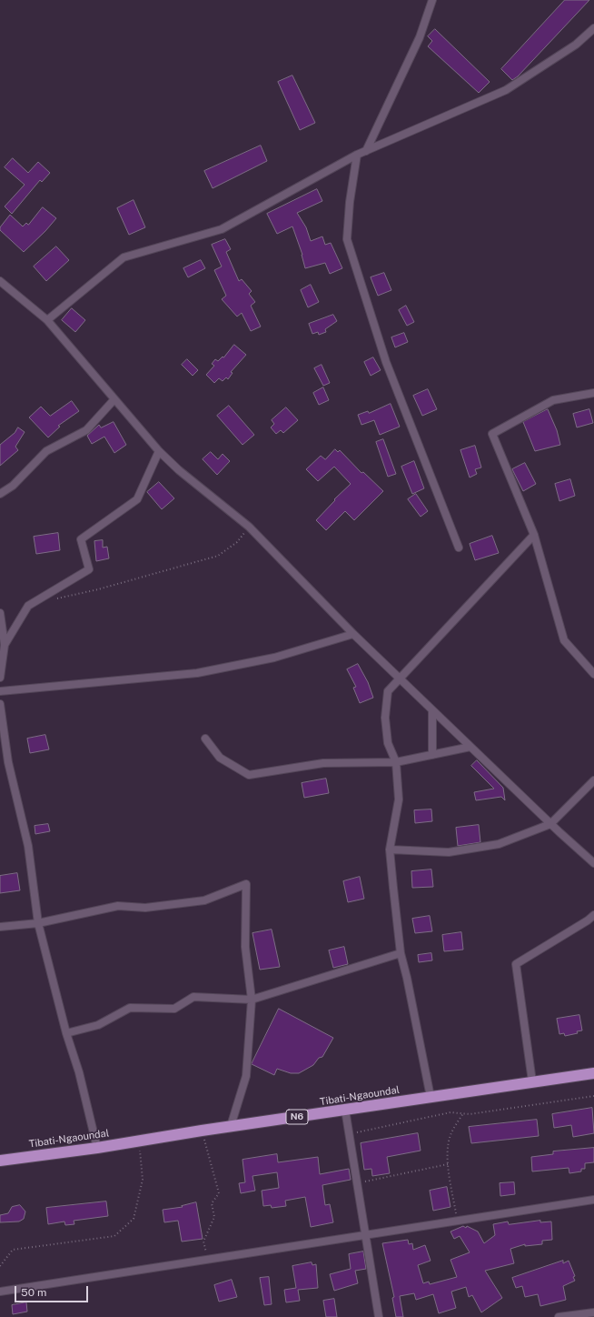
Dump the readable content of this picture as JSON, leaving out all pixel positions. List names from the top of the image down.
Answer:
{
  "streets": {
    "highway": ["Tibati-Ngaoundal", "N6"]
  },
  "scale_bar": "50 m"
}
